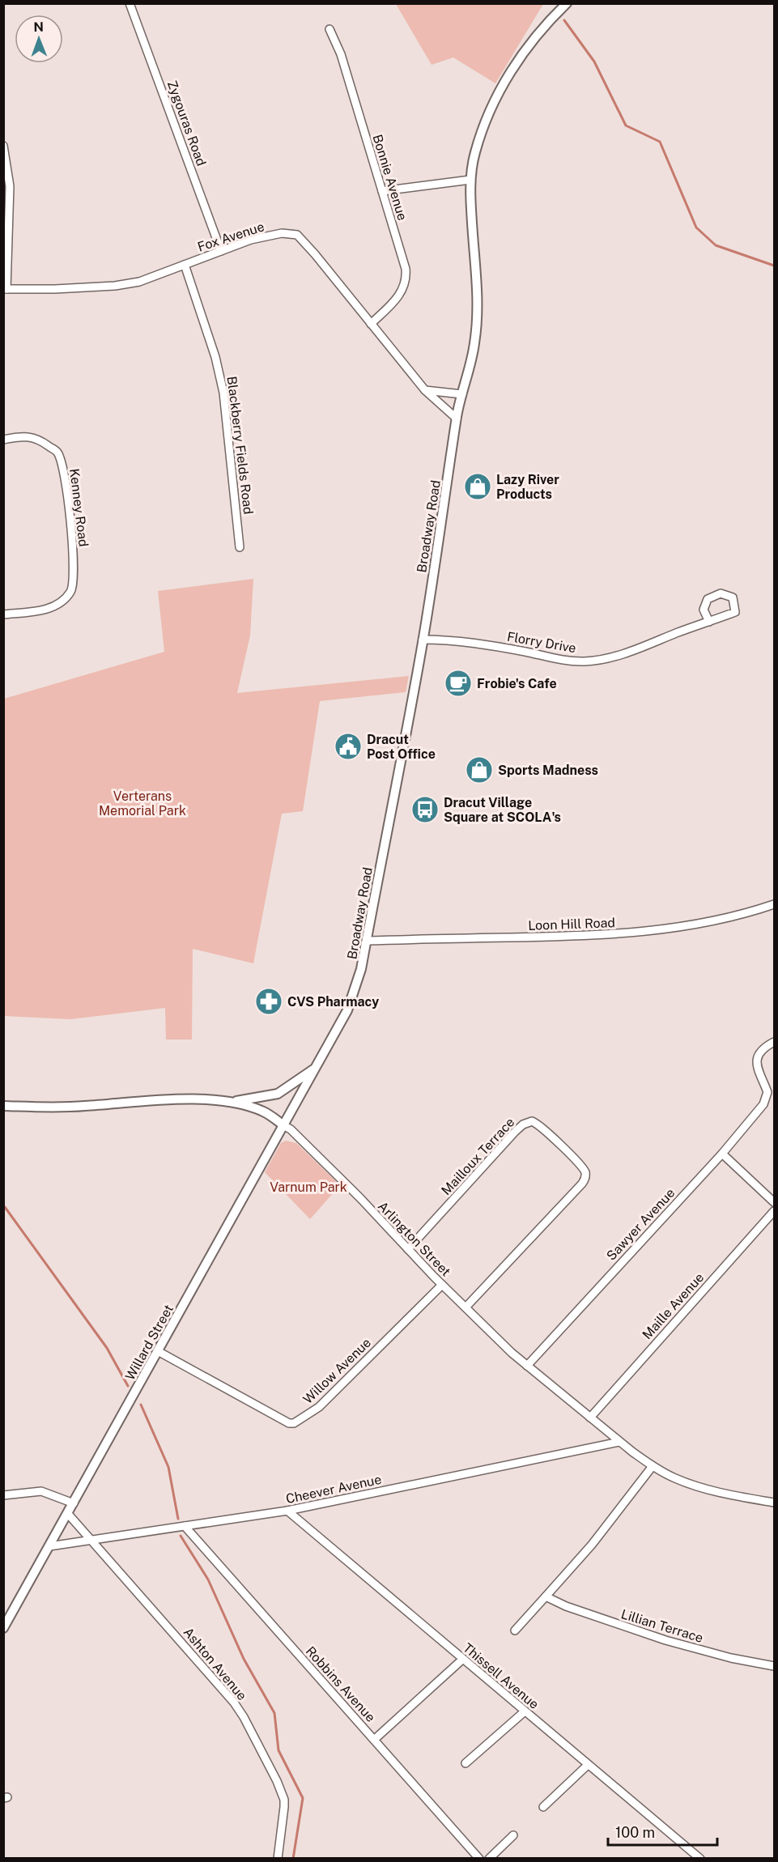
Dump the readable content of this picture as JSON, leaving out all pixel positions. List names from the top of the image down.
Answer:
{
  "streets": {
    "main road": ["Broadway Road", "Arlington Street", "Willard Street"],
    "street": [
      "Zygouras Road",
      "Bonnie Avenue",
      "Fox Avenue",
      "Blackberry Fields Road",
      "Kenney Road",
      "Florry Drive",
      "Loon Hill Road",
      "Mailloux Terrace",
      "Sawyer Avenue",
      "Maille Avenue",
      "Willow Avenue",
      "Cheever Avenue",
      "Lillian Terrace",
      "Ashton Avenue",
      "Thissell Avenue",
      "Robbins Avenue"
    ]
  },
  "crossings": [
    ["Zygouras Road", "Fox Avenue"],
    ["Bonnie Avenue", "Fox Avenue"],
    ["Fox Avenue", "Blackberry Fields Road"],
    ["Fox Avenue", "Broadway Road"],
    ["Broadway Road", "Florry Drive"],
    ["Broadway Road", "Loon Hill Road"],
    ["Broadway Road", "Willard Street"],
    ["Mailloux Terrace", "Arlington Street"],
    ["Sawyer Avenue", "Arlington Street"],
    ["Arlington Street", "Maille Avenue"],
    ["Arlington Street", "Willard Street"],
    ["Arlington Street", "Willow Avenue"],
    ["Arlington Street", "Cheever Avenue"],
    ["Willard Street", "Willow Avenue"],
    ["Willard Street", "Cheever Avenue"],
    ["Willard Street", "Ashton Avenue"],
    ["Cheever Avenue", "Ashton Avenue"],
    ["Cheever Avenue", "Thissell Avenue"],
    ["Cheever Avenue", "Robbins Avenue"]
  ],
  "parks": ["Verterans Memorial Park", "Varnum Park"],
  "places": {
    "shop": ["Lazy River Products", "Sports Madness"],
    "cafe": ["Frobie's Cafe"],
    "public building": ["Dracut Post Office"],
    "bus stop": ["Dracut Village Square at SCOLA's"],
    "pharmacy": ["CVS Pharmacy"]
  },
  "scale_bar": "100 m",
  "north": "top"
}
